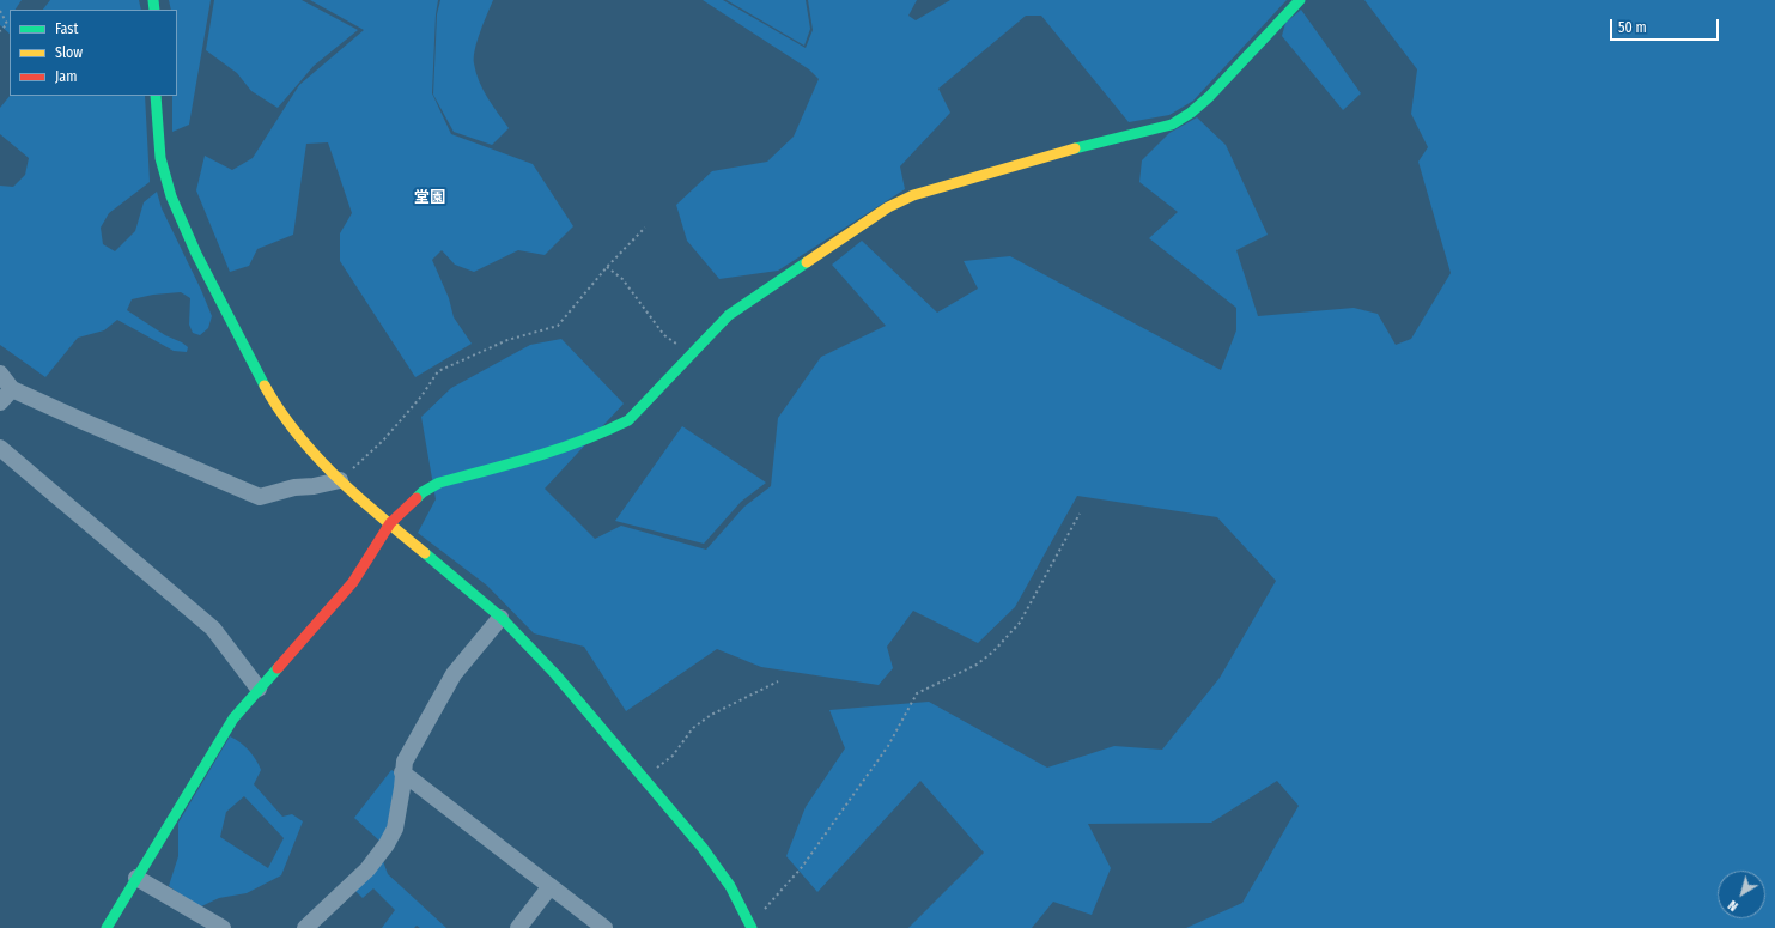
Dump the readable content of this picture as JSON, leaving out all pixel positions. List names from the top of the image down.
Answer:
{
  "districts": ["堂園"],
  "legend": ["Fast", "Slow", "Jam"],
  "scale_bar": "50 m",
  "north": "bottom left"
}
